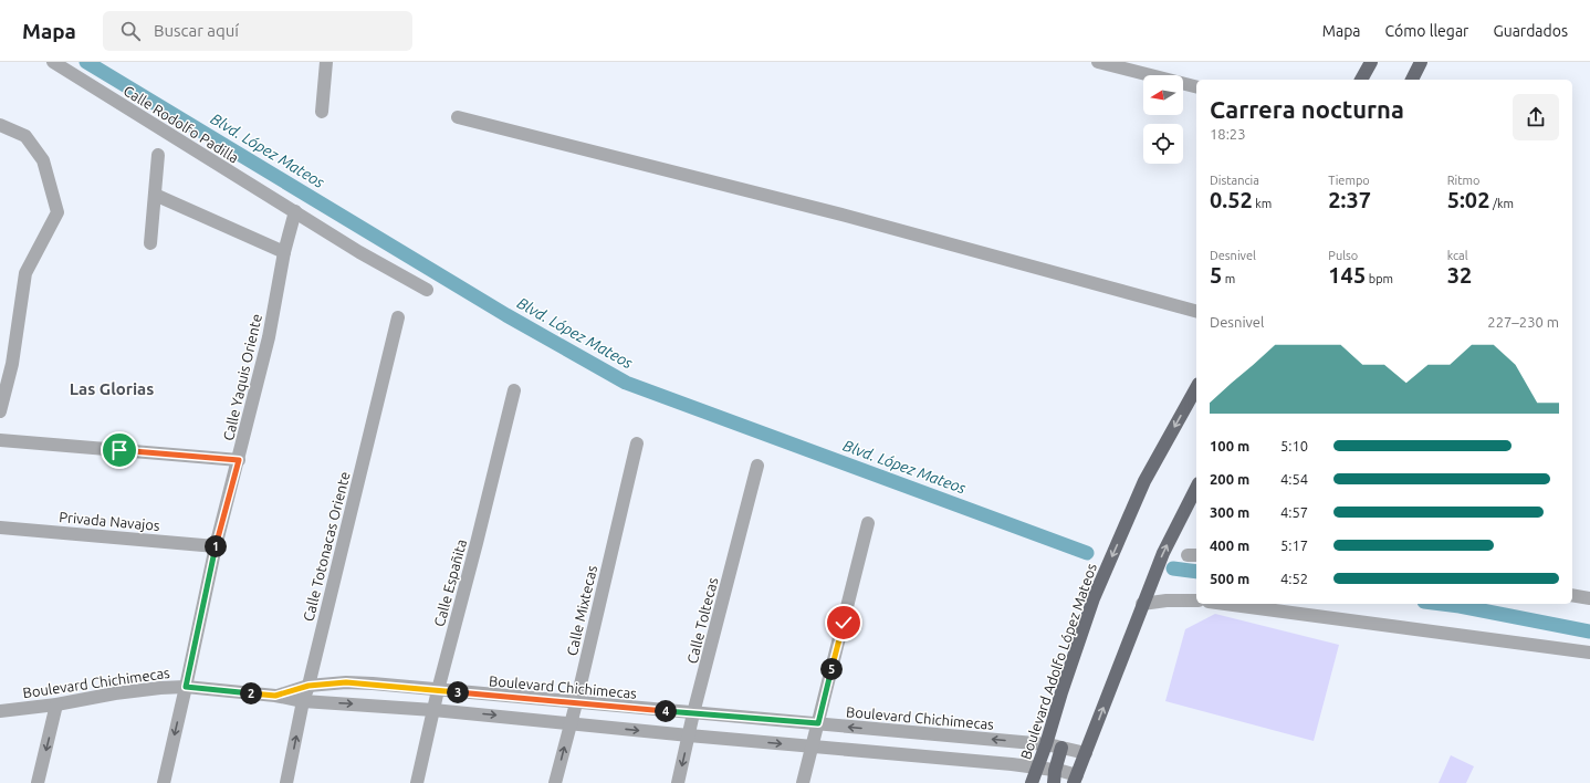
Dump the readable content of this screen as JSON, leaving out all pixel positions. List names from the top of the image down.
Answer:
{
  "streets": {
    "main road": ["Boulevard Adolfo López Mateos"],
    "street": [
      "Calle Rodolfo Padilla",
      "Calle Yaquis Oriente",
      "Privada Navajos",
      "Calle Totonacas Oriente",
      "Calle Españita",
      "Calle Mixtecas",
      "Calle Toltecas",
      "Boulevard Chichimecas"
    ]
  },
  "crossings": [
    ["Calle Rodolfo Padilla", "Calle Yaquis Oriente"],
    ["Calle Yaquis Oriente", "Privada Navajos"],
    ["Calle Yaquis Oriente", "Boulevard Chichimecas"],
    ["Calle Totonacas Oriente", "Boulevard Chichimecas"],
    ["Calle Españita", "Boulevard Chichimecas"],
    ["Calle Mixtecas", "Boulevard Chichimecas"],
    ["Calle Toltecas", "Boulevard Chichimecas"],
    ["Boulevard Adolfo López Mateos", "Boulevard Chichimecas"]
  ],
  "districts": ["Las Glorias"],
  "water": ["Blvd. López Mateos"],
  "north": "left",
  "page": {
    "header": "Mapa",
    "search": "Buscar aquí",
    "nav": ["Mapa", "Cómo llegar", "Guardados"],
    "heading": ["Carrera nocturna", "18:23"],
    "stats": [
      ["Distancia", "0.52 km"],
      ["Tiempo", "2:37"],
      ["Ritmo", "5:02 /km"],
      ["Desnivel", "5 m"],
      ["Pulso", "145 bpm"],
      ["kcal", "32"]
    ],
    "chart": ["Desnivel", "227–230 m"],
    "list": [
      {
        "name": "100 m",
        "note": "5:10"
      },
      {
        "name": "200 m",
        "note": "4:54"
      },
      {
        "name": "300 m",
        "note": "4:57"
      },
      {
        "name": "400 m",
        "note": "5:17"
      },
      {
        "name": "500 m",
        "note": "4:52"
      }
    ],
    "pins": [
      "1",
      "5",
      "3",
      "2",
      "4"
    ]
  }
}
